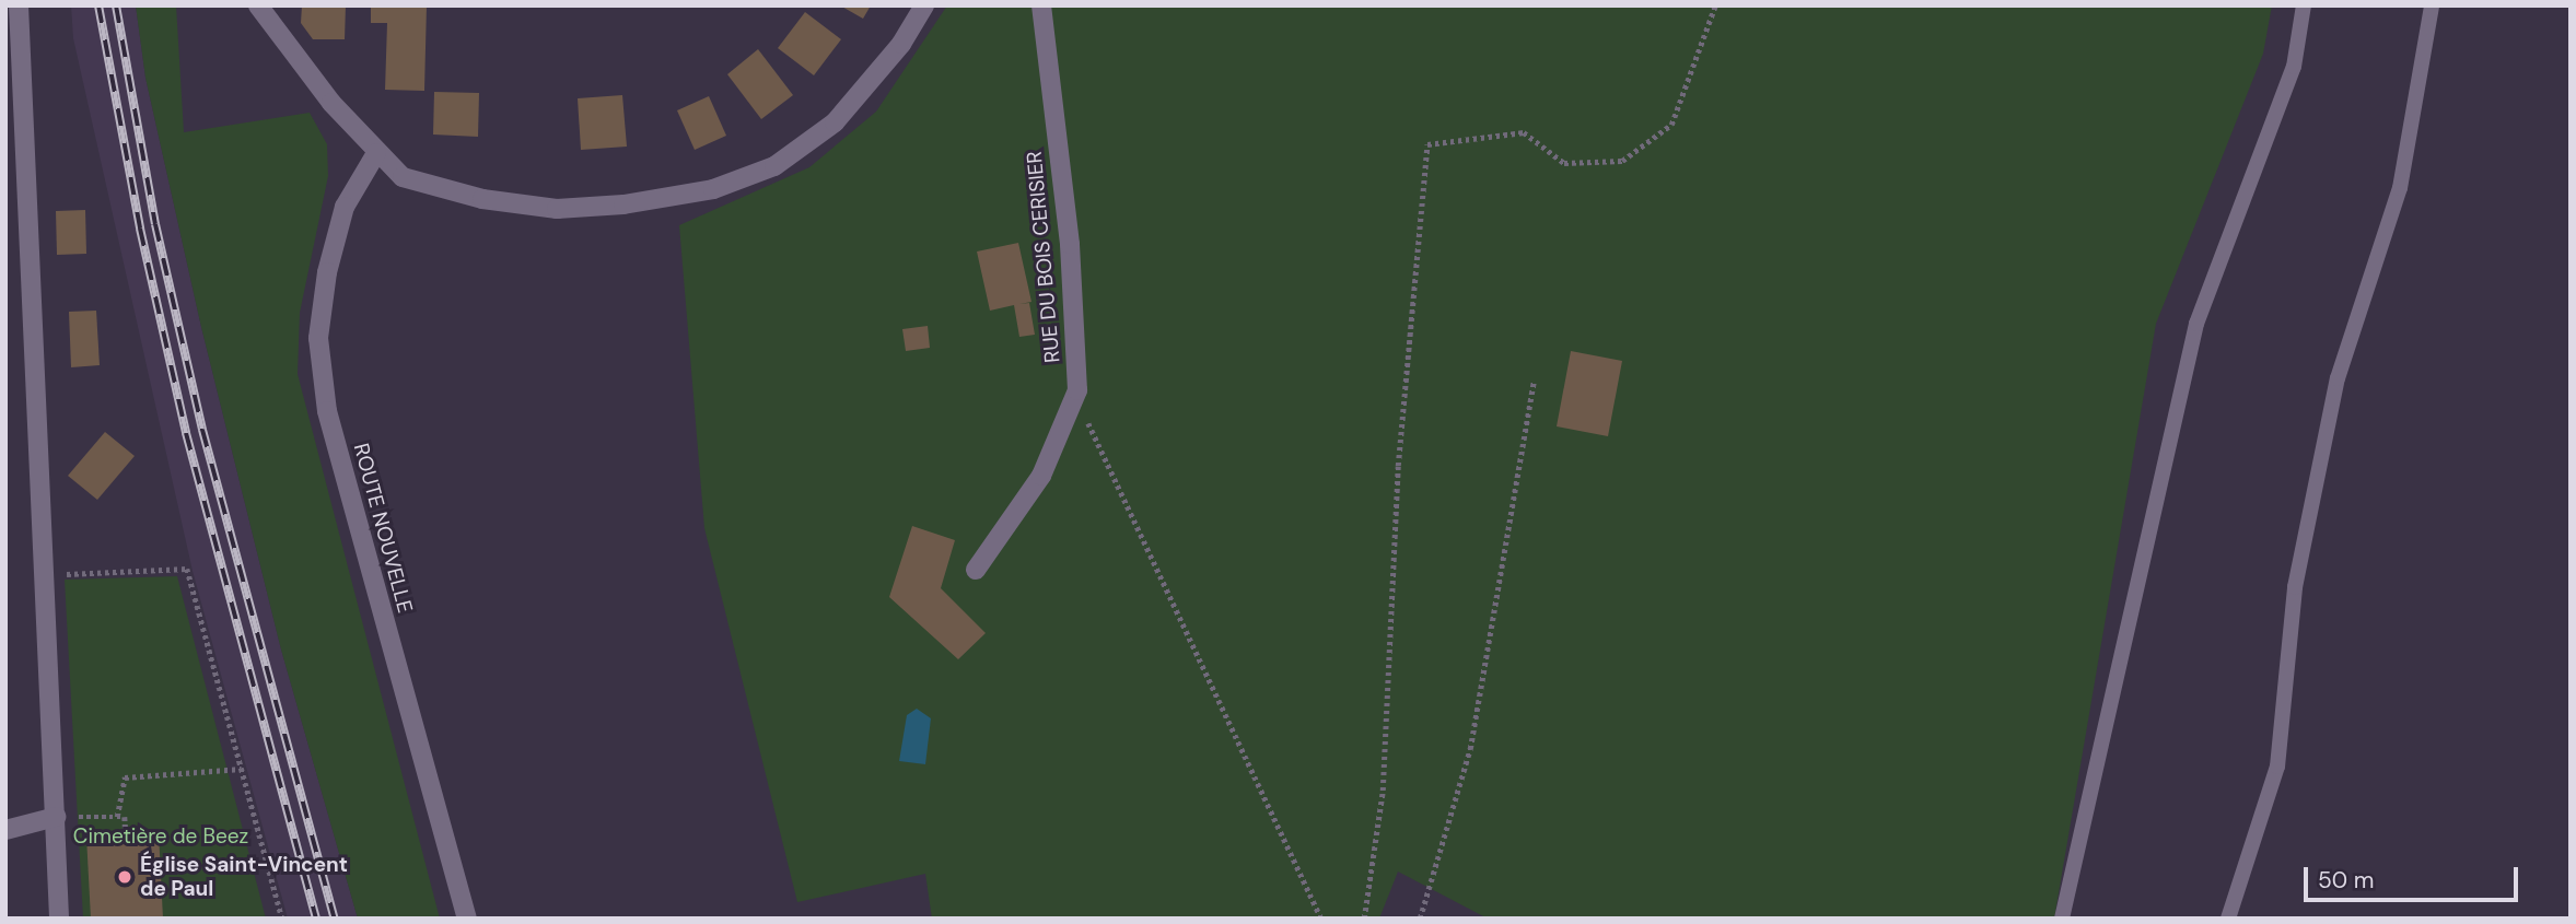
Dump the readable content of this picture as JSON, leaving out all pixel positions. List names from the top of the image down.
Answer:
{
  "streets": {
    "street": ["RUE DU BOIS CERISIER", "ROUTE NOUVELLE"]
  },
  "parks": ["Cimetière de Beez"],
  "places": ["Église Saint-Vincent de Paul"],
  "scale_bar": "50 m"
}
